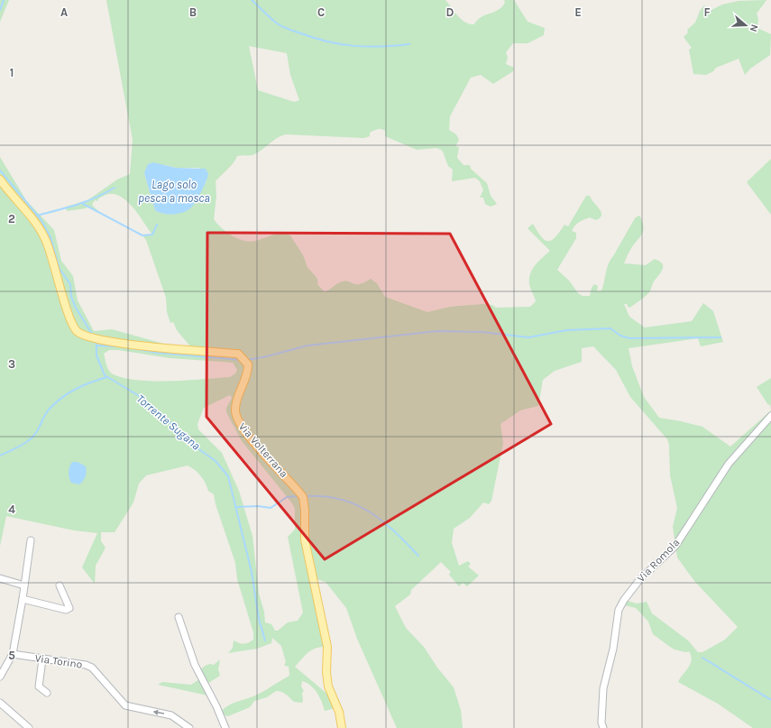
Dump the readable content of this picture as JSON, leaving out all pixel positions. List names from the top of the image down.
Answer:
{
  "streets": {
    "main road": ["Via Volterrana"],
    "street": ["Via Romola", "Via Torino"]
  },
  "one_way": ["Via Torino"],
  "water": ["Lago solo pesca a mosca", "Torrente Sugana"],
  "north": "right",
  "grid": {
    "columns": [
      "A",
      "B",
      "C",
      "D",
      "E",
      "F"
    ],
    "rows": [
      "1",
      "2",
      "3",
      "4",
      "5"
    ]
  }
}
